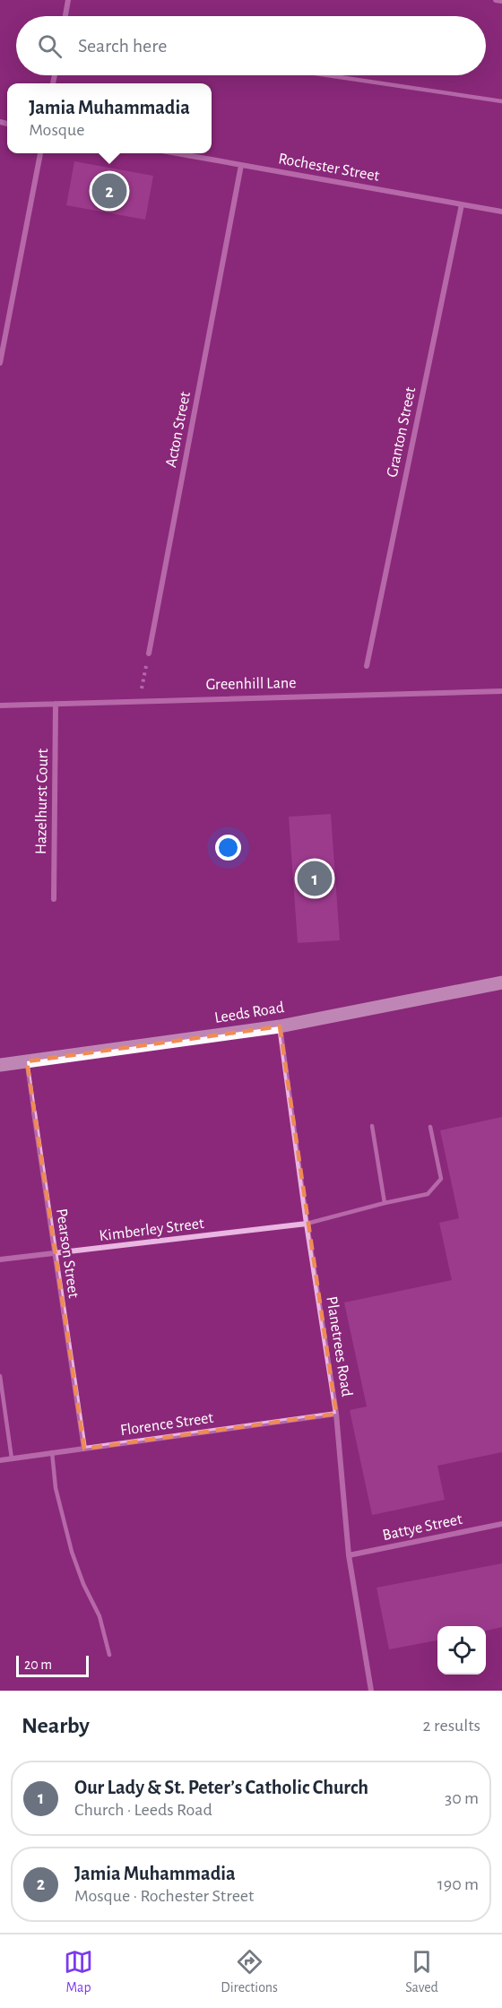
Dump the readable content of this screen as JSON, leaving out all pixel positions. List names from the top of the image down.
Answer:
{
  "streets": {
    "main road": ["Leeds Road"],
    "street": [
      "Rochester Street",
      "Acton Street",
      "Granton Street",
      "Greenhill Lane",
      "Hazelhurst Court",
      "Kimberley Street",
      "Pearson Street",
      "Planetrees Road",
      "Florence Street",
      "Battye Street"
    ]
  },
  "crossings": [
    ["Rochester Street", "Acton Street"],
    ["Rochester Street", "Granton Street"],
    ["Greenhill Lane", "Hazelhurst Court"],
    ["Leeds Road", "Pearson Street"],
    ["Leeds Road", "Planetrees Road"],
    ["Kimberley Street", "Pearson Street"],
    ["Kimberley Street", "Planetrees Road"],
    ["Pearson Street", "Florence Street"],
    ["Planetrees Road", "Florence Street"],
    ["Planetrees Road", "Battye Street"]
  ],
  "scale_bar": "20 m",
  "page": {
    "search": "Search here",
    "popup": ["Jamia Muhammadia", "Mosque"],
    "pins": ["2", "1"],
    "scale": "20 m",
    "heading": ["Nearby", "2 results"],
    "list": [
      {
        "mark": "1",
        "name": "Our Lady & St. Peter’s Catholic Church",
        "note": "Church · Leeds Road",
        "value": "30 m"
      },
      {
        "mark": "2",
        "name": "Jamia Muhammadia",
        "note": "Mosque · Rochester Street",
        "value": "190 m"
      }
    ],
    "nav": ["Map", "Directions", "Saved"]
  }
}
